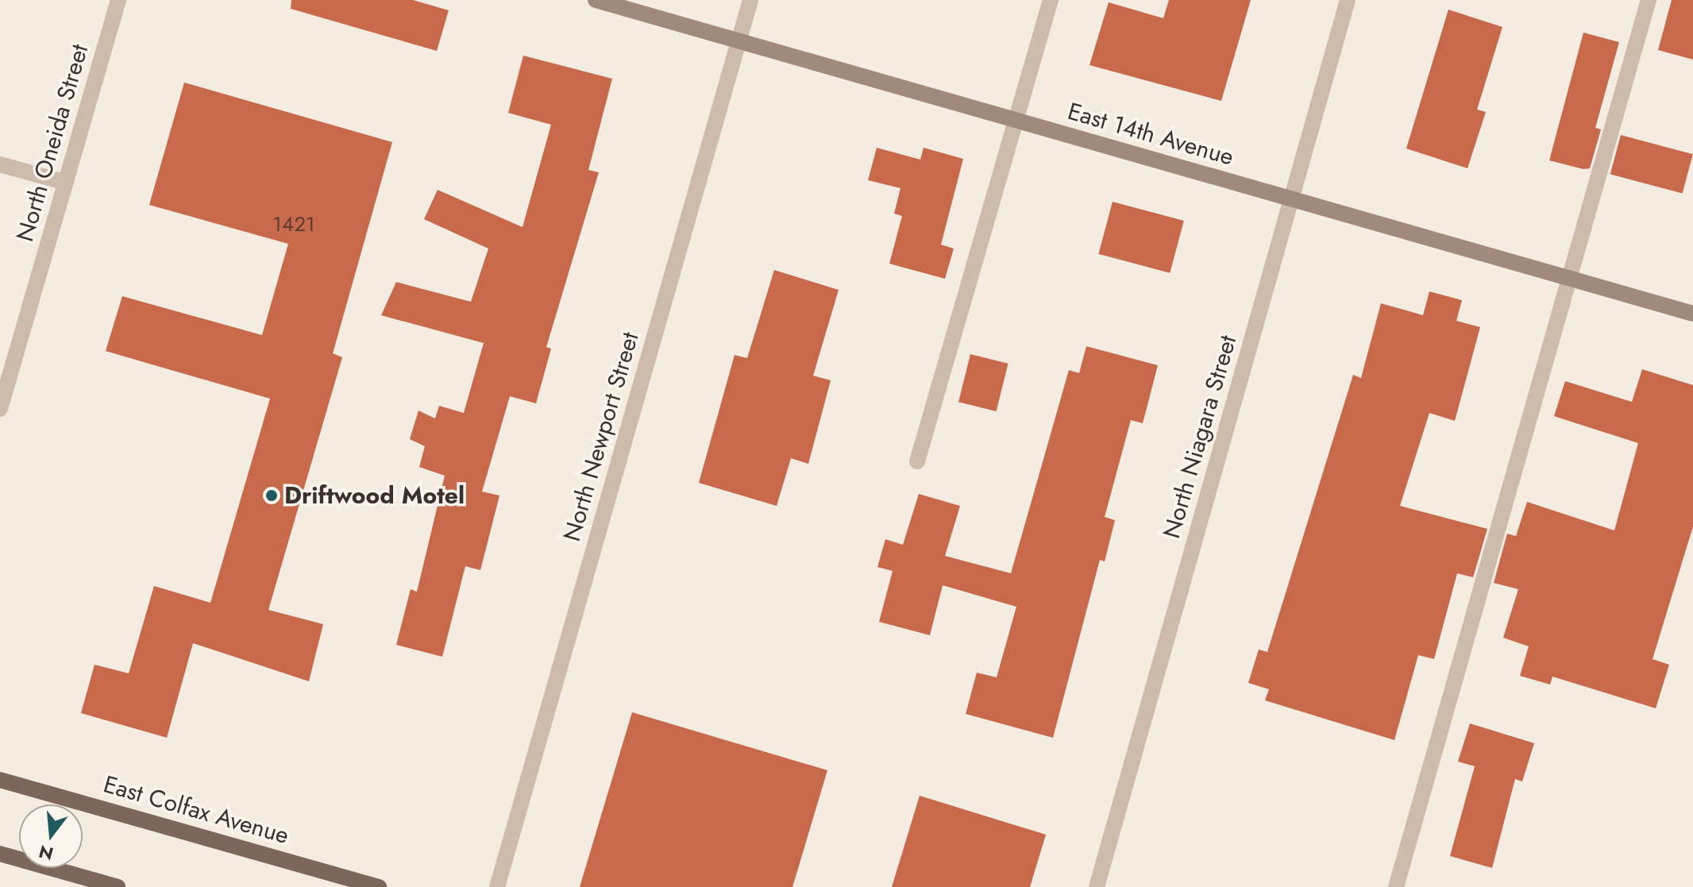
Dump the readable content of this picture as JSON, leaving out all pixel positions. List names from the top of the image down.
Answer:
{
  "streets": {
    "main road": ["East 14th Avenue", "East Colfax Avenue"],
    "street": ["North Oneida Street", "North Newport Street", "North Niagara Street"]
  },
  "crossings": [
    ["East 14th Avenue", "North Newport Street"],
    ["East 14th Avenue", "North Niagara Street"]
  ],
  "places": ["Driftwood Motel"],
  "house_numbers": ["1421"],
  "north": "bottom"
}
